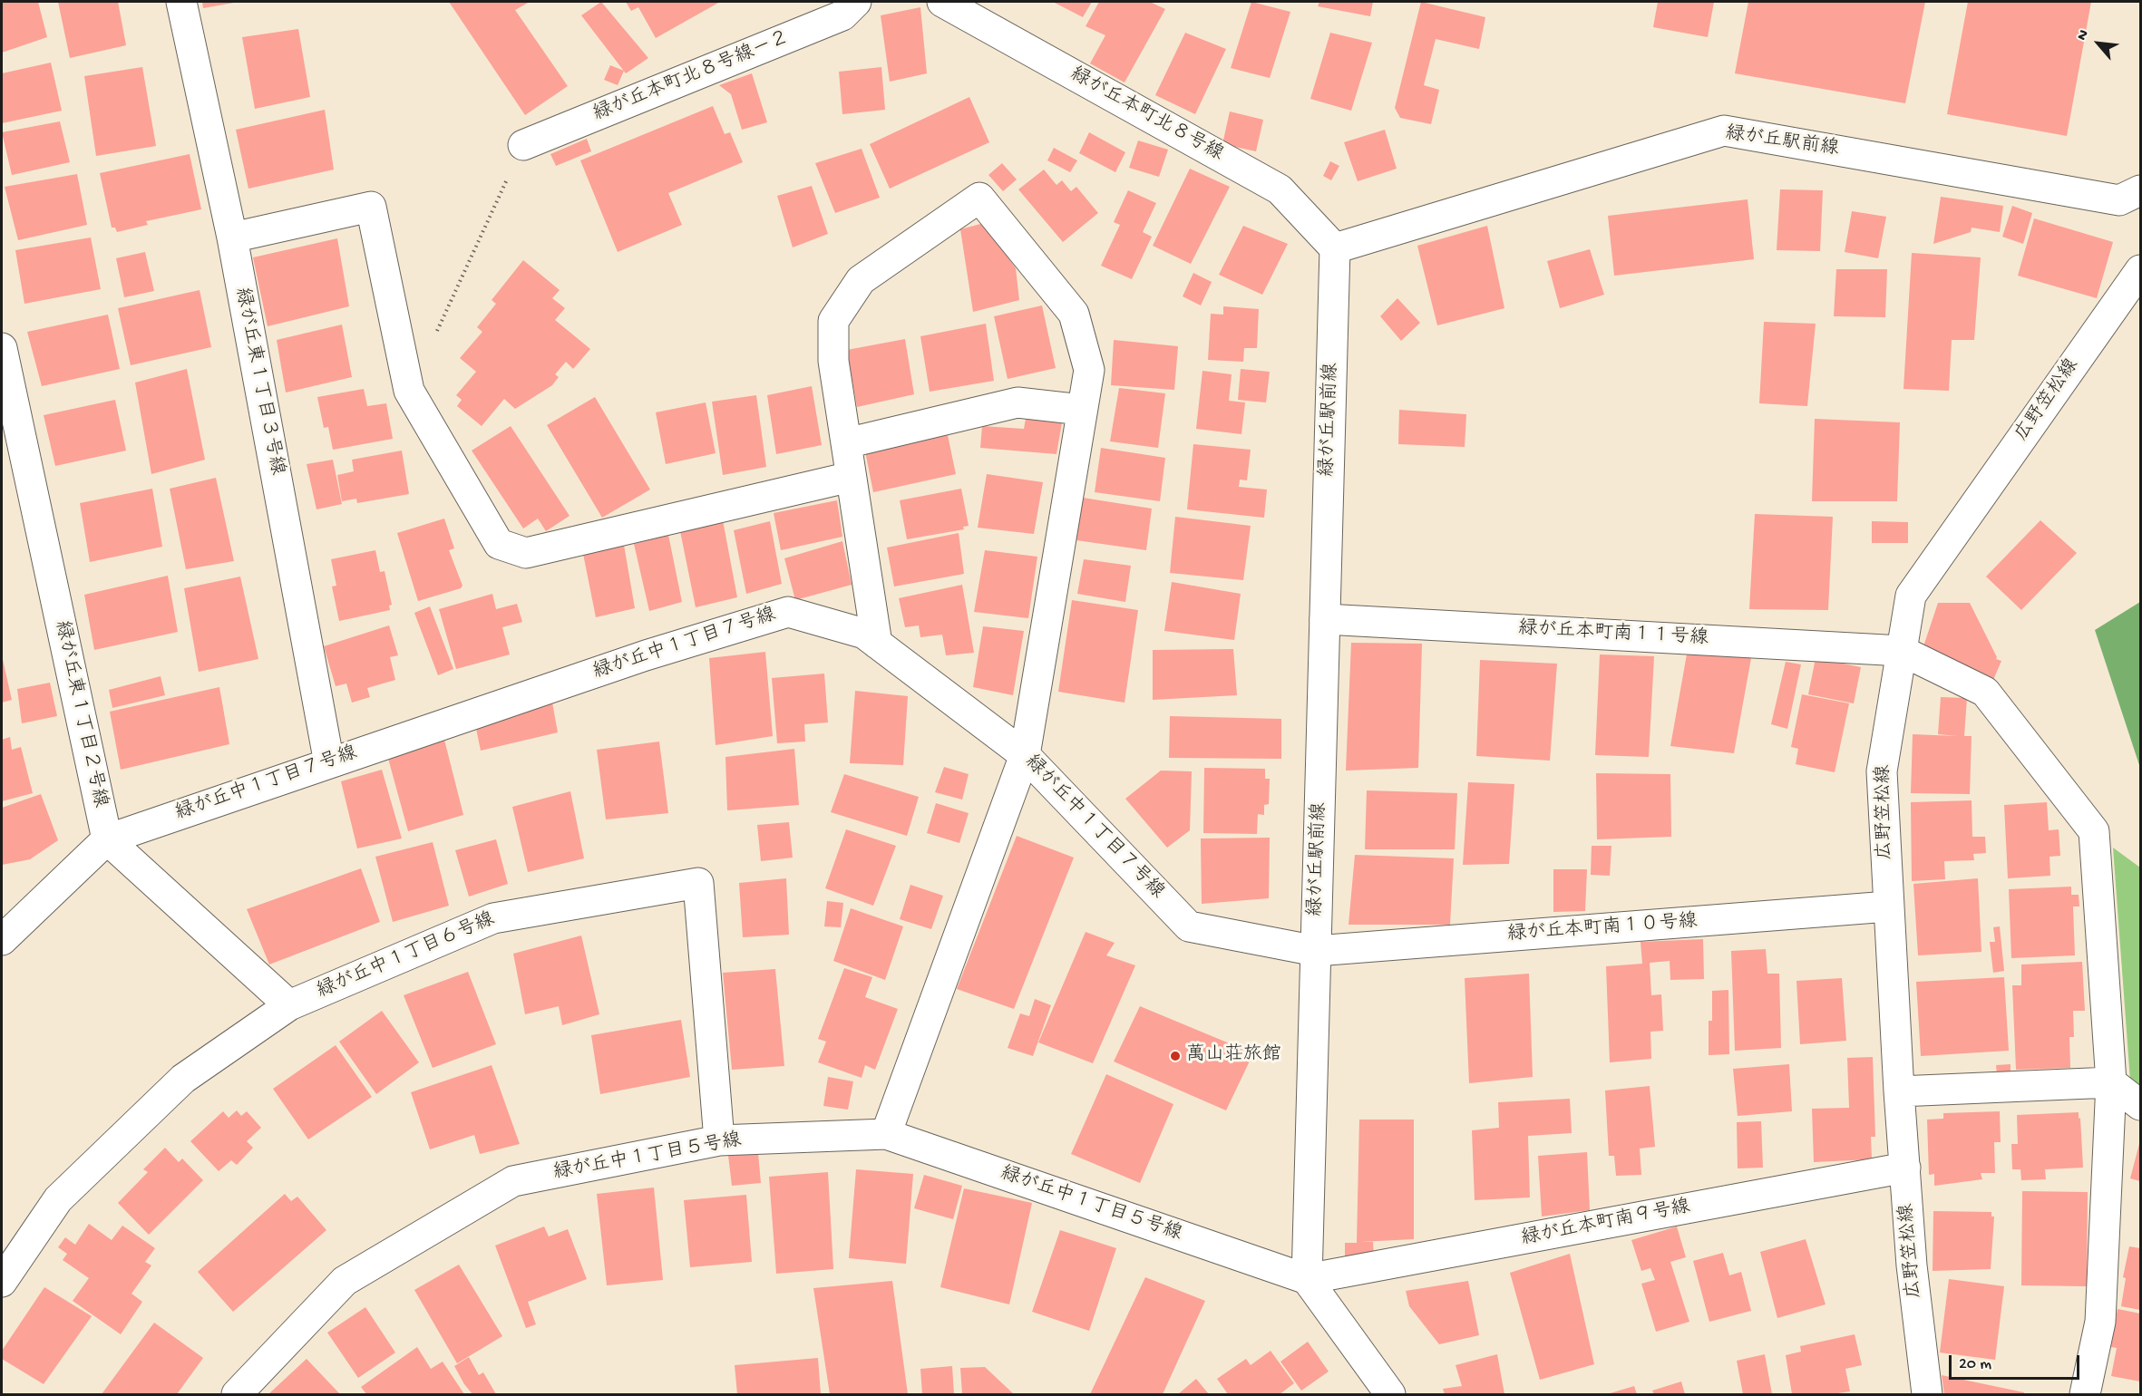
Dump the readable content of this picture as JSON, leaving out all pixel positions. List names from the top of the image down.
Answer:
{
  "streets": {
    "street": [
      "緑が丘本町北８号線ー２",
      "緑が丘本町北８号線",
      "緑が丘駅前線",
      "緑が丘東１丁目３号線",
      "広野笠松線",
      "緑が丘本町南１１号線",
      "緑が丘中１丁目７号線",
      "緑が丘東１丁目２号線",
      "緑が丘本町南１０号線",
      "緑が丘中１丁目６号線",
      "緑が丘中１丁目５号線",
      "緑が丘本町南９号線"
    ]
  },
  "crossings": [
    ["緑が丘本町北８号線", "緑が丘駅前線"],
    ["緑が丘駅前線", "緑が丘本町南１１号線"],
    ["緑が丘駅前線", "緑が丘中１丁目７号線"],
    ["緑が丘駅前線", "緑が丘本町南１０号線"],
    ["緑が丘駅前線", "緑が丘中１丁目５号線"],
    ["緑が丘駅前線", "緑が丘本町南９号線"],
    ["緑が丘東１丁目３号線", "緑が丘中１丁目７号線"],
    ["広野笠松線", "緑が丘本町南１１号線"],
    ["広野笠松線", "緑が丘本町南１０号線"],
    ["広野笠松線", "緑が丘本町南９号線"],
    ["緑が丘中１丁目７号線", "緑が丘東１丁目２号線"],
    ["緑が丘中１丁目７号線", "緑が丘本町南１０号線"],
    ["緑が丘中１丁目６号線", "緑が丘中１丁目５号線"],
    ["緑が丘中１丁目５号線", "緑が丘本町南９号線"]
  ],
  "places": ["萬山荘旅館"],
  "scale_bar": "20 m",
  "north": "top left"
}
